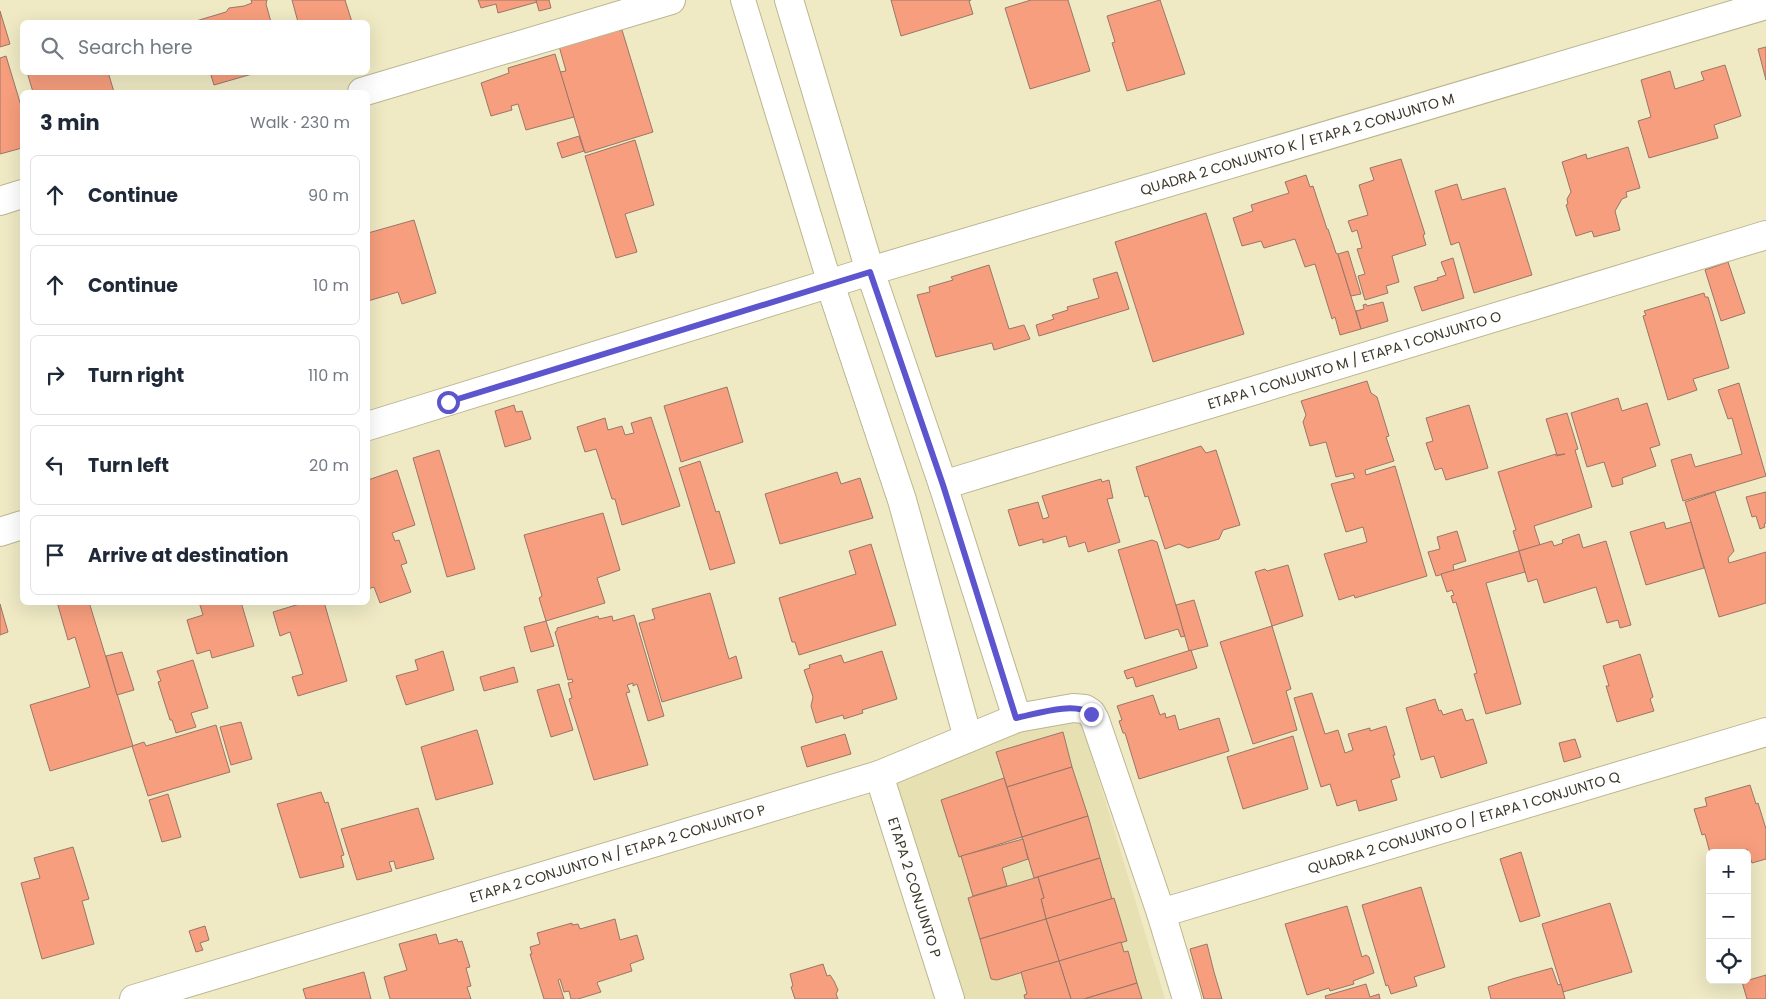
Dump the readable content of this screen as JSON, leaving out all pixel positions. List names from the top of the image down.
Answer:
{
  "streets": {
    "street": [
      "QUADRA 2 CONJUNTO K / ETAPA 2 CONJUNTO M",
      "ETAPA 1 CONJUNTO M / ETAPA 1 CONJUNTO O",
      "QUADRA 2 CONJUNTO O / ETAPA 1 CONJUNTO Q",
      "ETAPA 2 CONJUNTO N / ETAPA 2 CONJUNTO P",
      "ETAPA 2 CONJUNTO P"
    ]
  },
  "crossings": [
    ["QUADRA 2 CONJUNTO O / ETAPA 1 CONJUNTO Q", "ETAPA 2 CONJUNTO N / ETAPA 2 CONJUNTO P"],
    ["ETAPA 2 CONJUNTO N / ETAPA 2 CONJUNTO P", "ETAPA 2 CONJUNTO P"]
  ],
  "page": {
    "search": "Search here",
    "heading": ["3 min", "Walk · 230 m"],
    "list": [
      ["Continue", "90 m"],
      ["Continue", "10 m"],
      ["Turn right", "110 m"],
      ["Turn left", "20 m"],
      "Arrive at destination"
    ],
    "map_buttons": ["+", "−"]
  }
}
